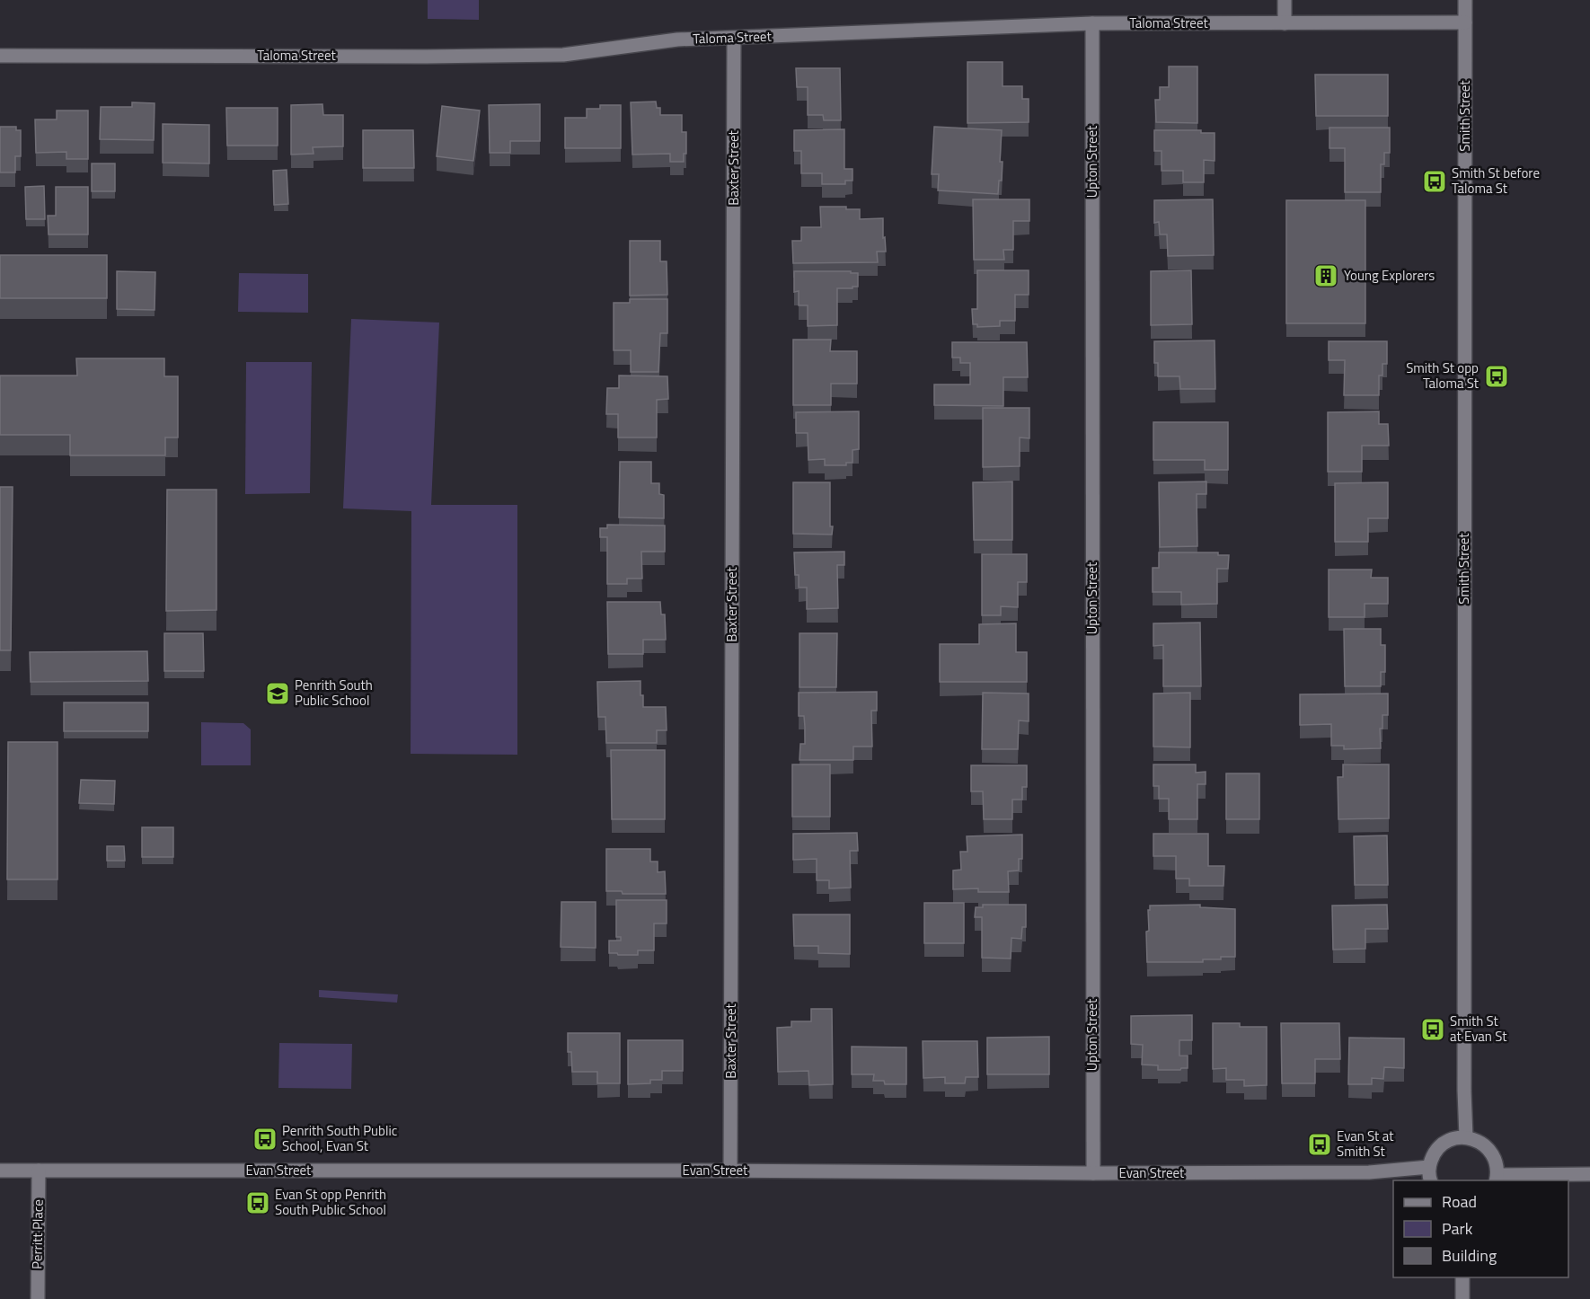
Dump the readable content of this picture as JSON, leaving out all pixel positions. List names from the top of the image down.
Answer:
{
  "streets": {
    "street": [
      "Taloma Street",
      "Smith Street",
      "Upton Street",
      "Baxter Street",
      "Evan Street",
      "Perritt Place"
    ]
  },
  "crossings": [
    ["Taloma Street", "Smith Street"],
    ["Taloma Street", "Upton Street"],
    ["Taloma Street", "Baxter Street"],
    ["Upton Street", "Evan Street"],
    ["Baxter Street", "Evan Street"],
    ["Evan Street", "Perritt Place"]
  ],
  "places": {
    "bus stop": [
      "Smith St before Taloma St",
      "Smith St opp Taloma St",
      "Smith St at Evan St",
      "Penrith South Public School, Evan St",
      "Evan St at Smith St",
      "Evan St opp Penrith South Public School"
    ],
    "building": ["Young Explorers"],
    "school or university": ["Penrith South Public School"]
  },
  "legend": ["Road", "Park", "Building"]
}
